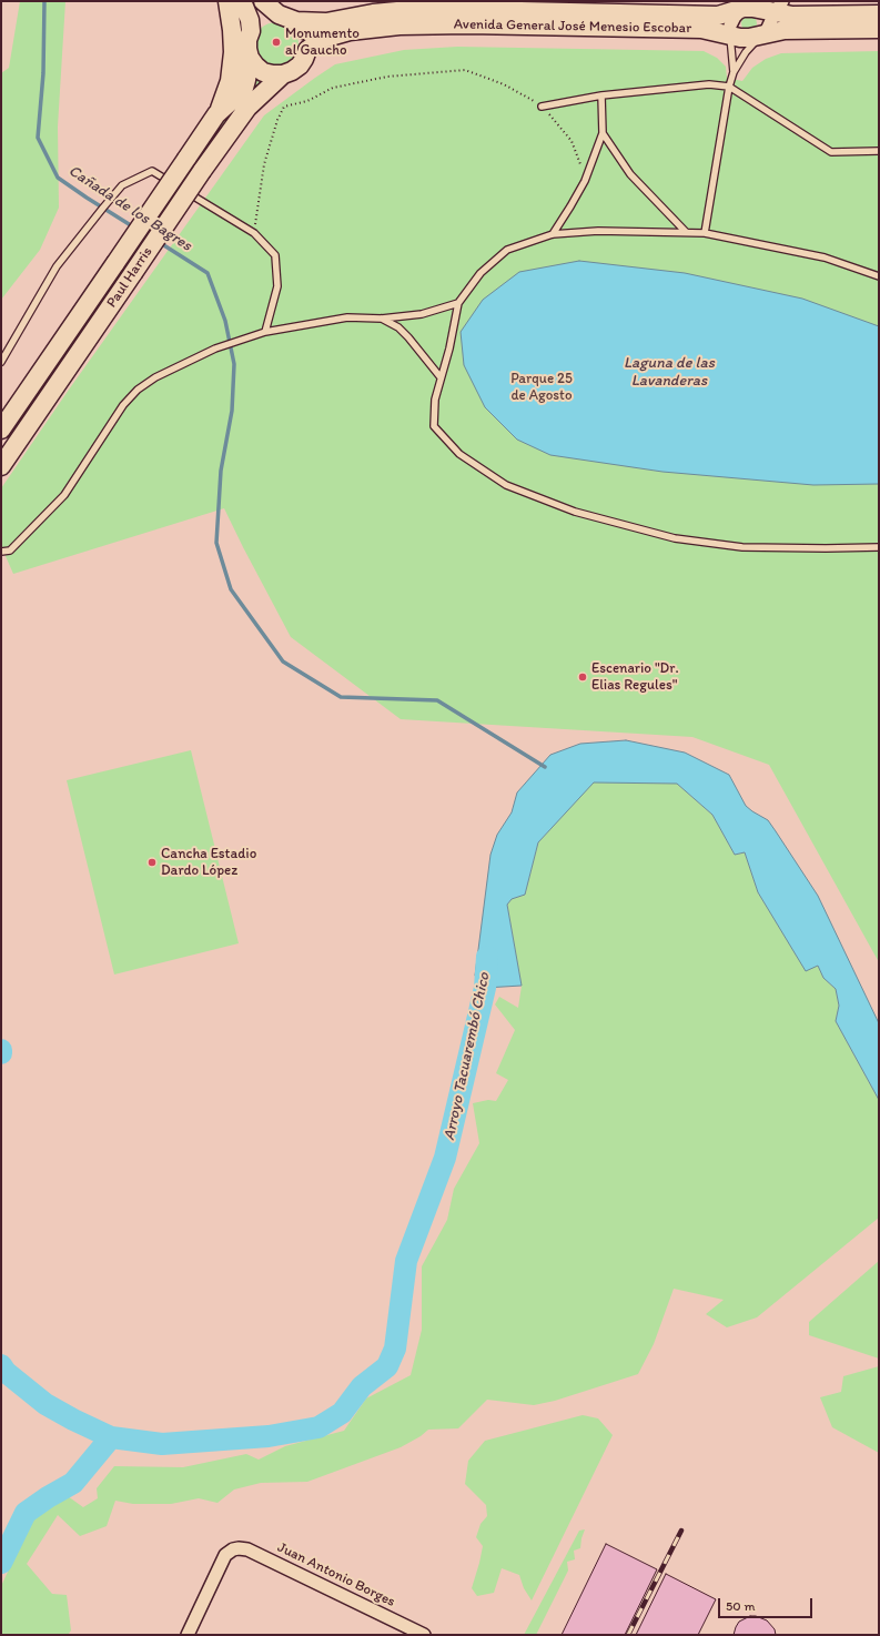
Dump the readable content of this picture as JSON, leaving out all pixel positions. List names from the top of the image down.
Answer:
{
  "streets": {
    "main road": ["Avenida General José Menesio Escobar", "Paul Harris"],
    "street": ["Juan Antonio Borges"]
  },
  "crossings": [
    ["Avenida General José Menesio Escobar", "Paul Harris"]
  ],
  "water": ["Cañada de los Bagres", "Laguna de las Lavanderas", "Arroyo Tacuarembó Chico"],
  "parks": ["Parque 25 de Agosto"],
  "places": ["Monumento al Gaucho", "Escenario \"Dr. Elias Regules\"", "Cancha Estadio Dardo López"],
  "scale_bar": "50 m"
}
